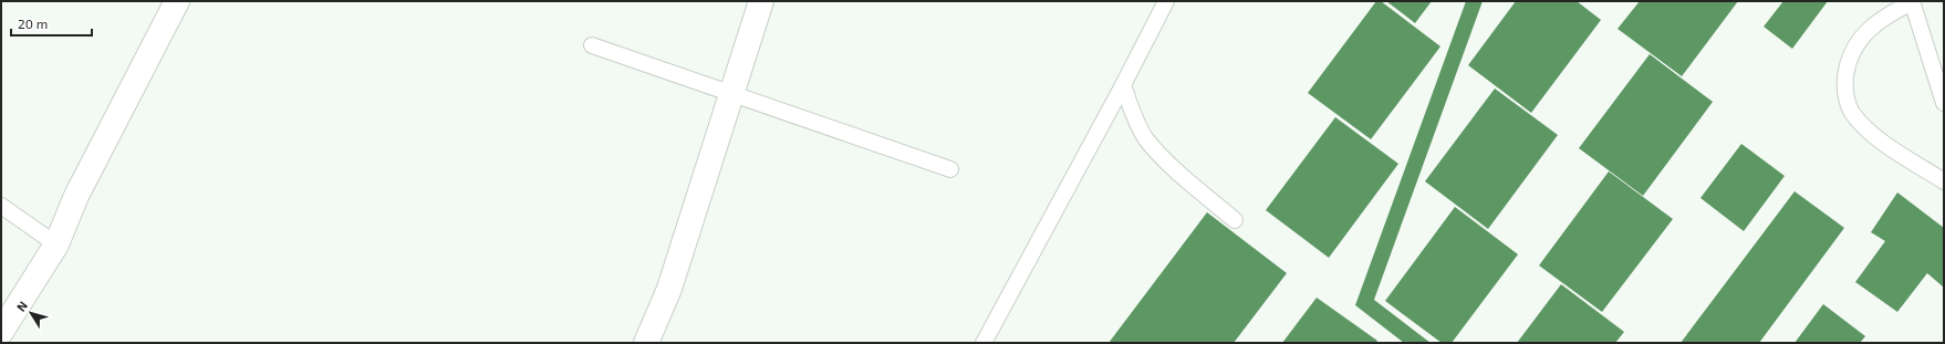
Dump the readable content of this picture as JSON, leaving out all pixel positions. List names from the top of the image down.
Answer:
{
  "scale_bar": "20 m",
  "north": "top left"
}
